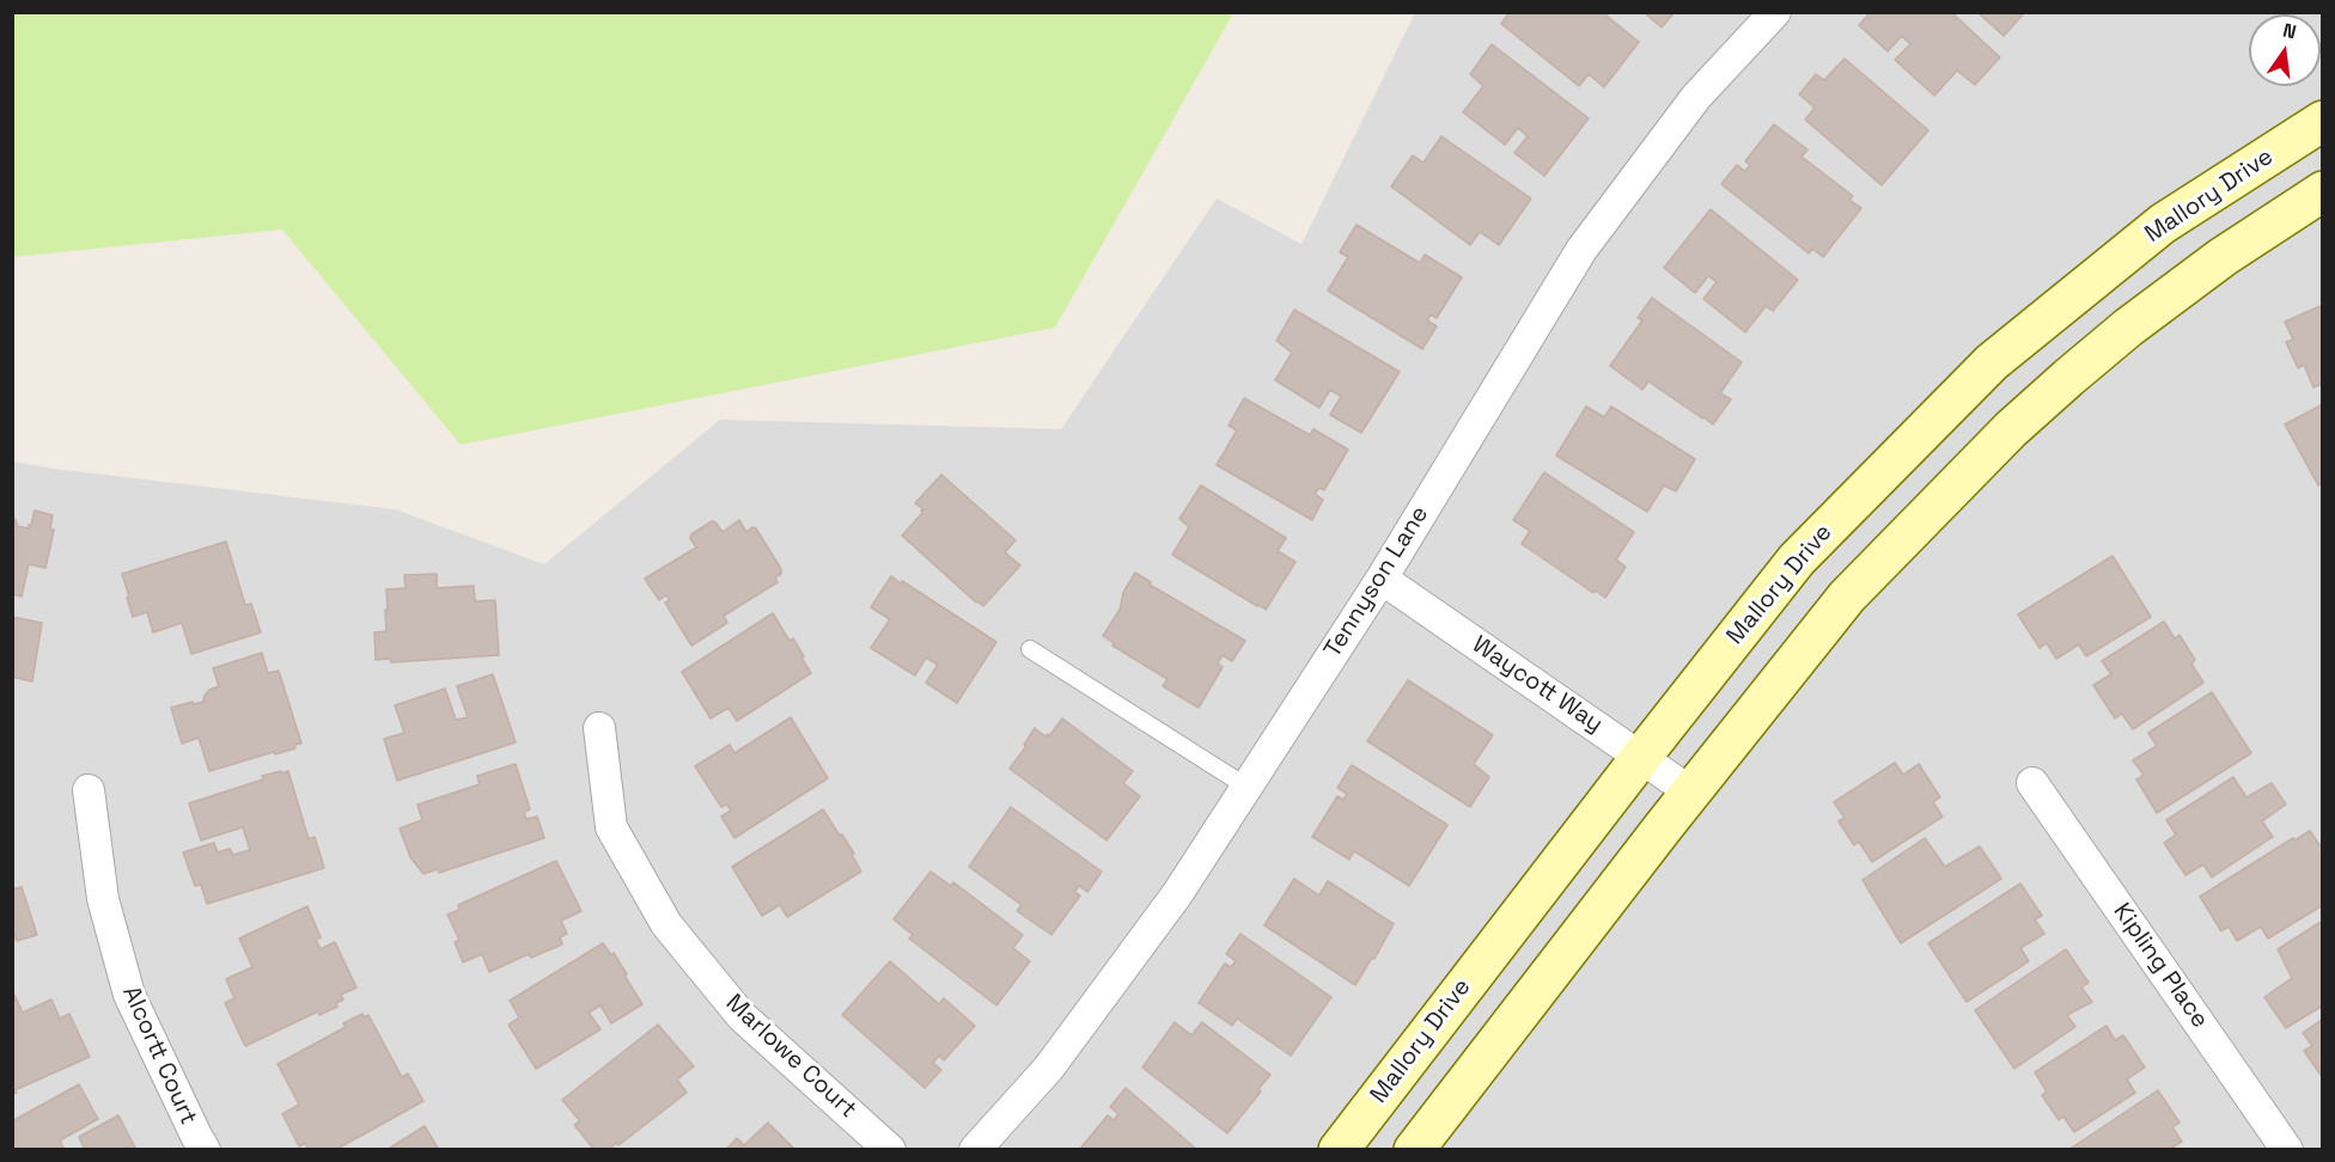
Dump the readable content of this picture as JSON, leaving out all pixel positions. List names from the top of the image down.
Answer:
{
  "streets": {
    "main road": ["Mallory Drive"],
    "street": [
      "Tennyson Lane",
      "Waycott Way",
      "Kipling Place",
      "Alcortt Court",
      "Marlowe Court"
    ]
  },
  "crossings": [
    ["Mallory Drive", "Waycott Way"],
    ["Tennyson Lane", "Waycott Way"]
  ],
  "north": "top"
}
